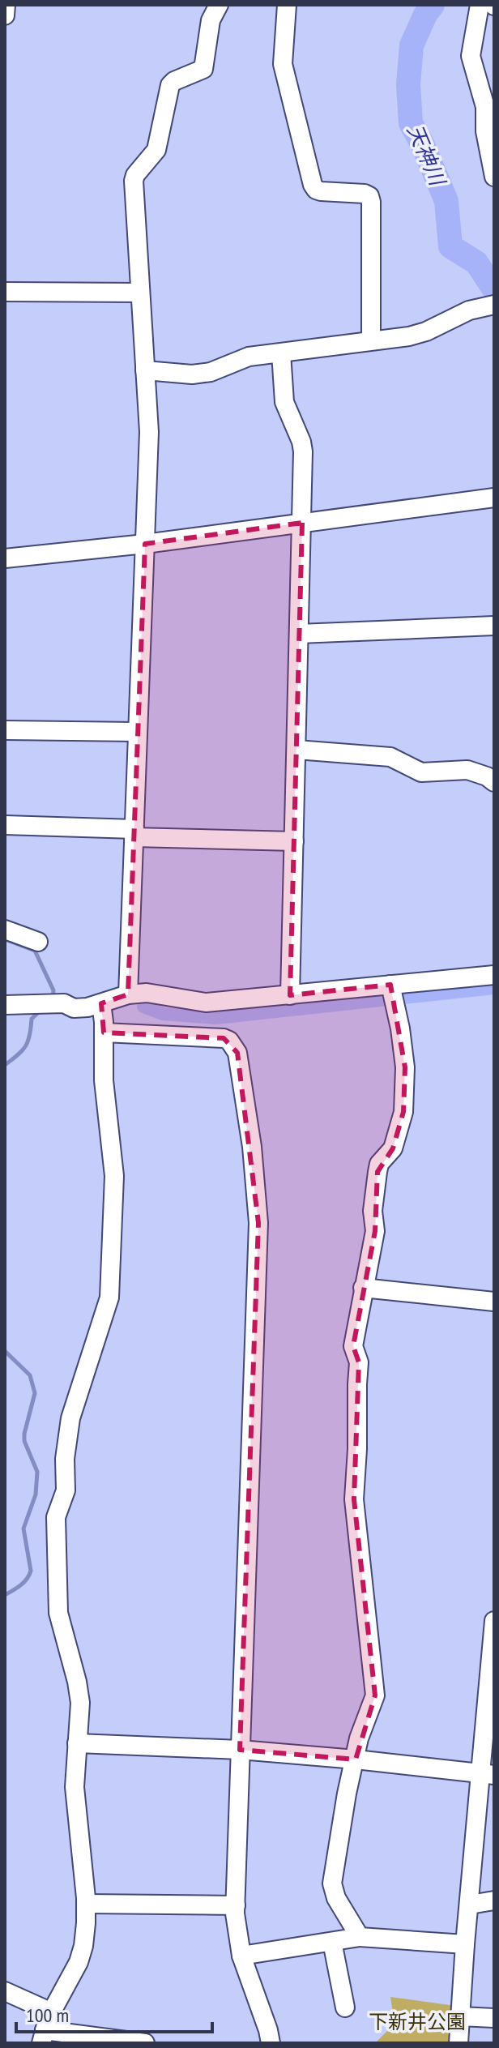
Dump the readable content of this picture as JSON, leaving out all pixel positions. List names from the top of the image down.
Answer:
{
  "water": ["天神川"],
  "parks": ["下新井公園"],
  "scale_bar": "100 m"
}
